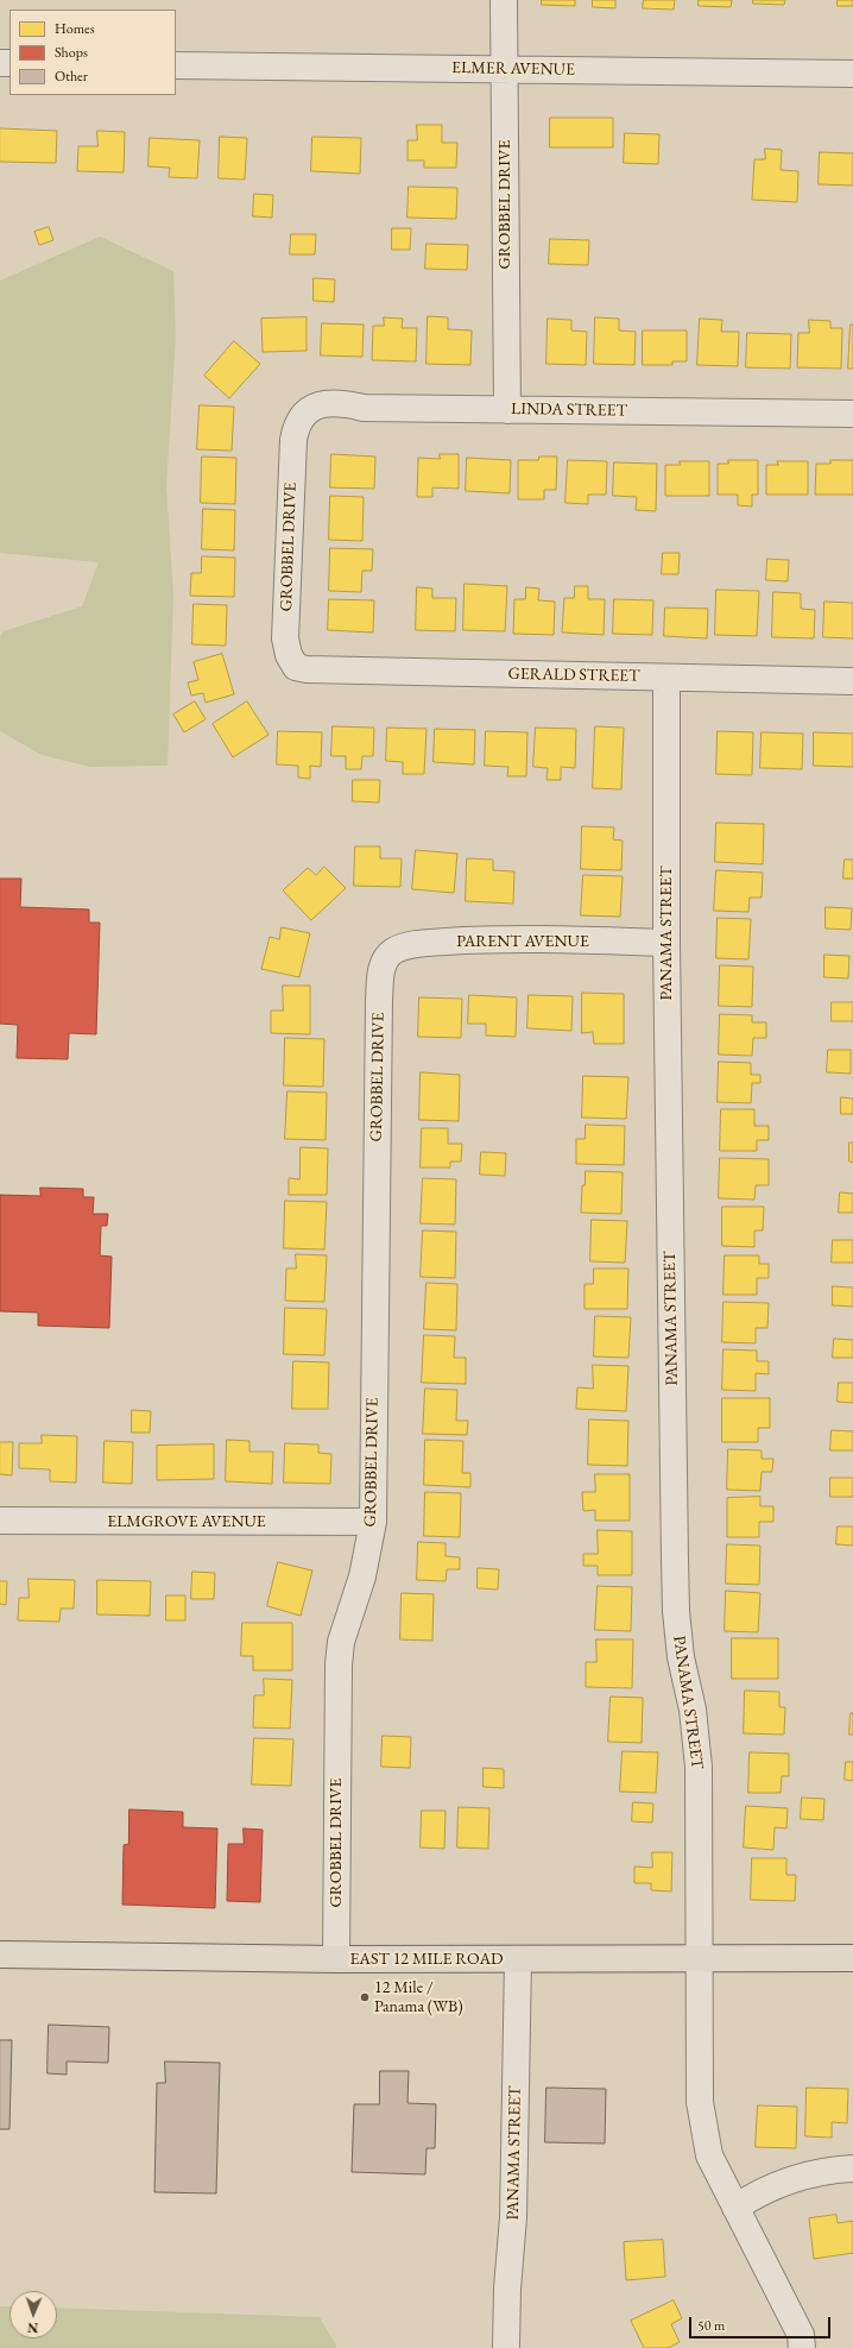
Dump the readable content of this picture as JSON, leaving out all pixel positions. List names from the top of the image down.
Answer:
{
  "streets": {
    "main road": ["EAST 12 MILE ROAD"],
    "street": [
      "ELMER AVENUE",
      "GROBBEL DRIVE",
      "LINDA STREET",
      "GERALD STREET",
      "PANAMA STREET",
      "PARENT AVENUE",
      "ELMGROVE AVENUE"
    ]
  },
  "crossings": [
    ["ELMER AVENUE", "GROBBEL DRIVE"],
    ["GROBBEL DRIVE", "LINDA STREET"],
    ["GROBBEL DRIVE", "GERALD STREET"],
    ["GROBBEL DRIVE", "PARENT AVENUE"],
    ["GROBBEL DRIVE", "ELMGROVE AVENUE"],
    ["GROBBEL DRIVE", "EAST 12 MILE ROAD"],
    ["GERALD STREET", "PANAMA STREET"],
    ["PANAMA STREET", "PARENT AVENUE"],
    ["PANAMA STREET", "EAST 12 MILE ROAD"]
  ],
  "places": ["12 Mile / Panama (WB)"],
  "legend": ["Homes", "Shops", "Other"],
  "scale_bar": "50 m",
  "north": "bottom"
}
